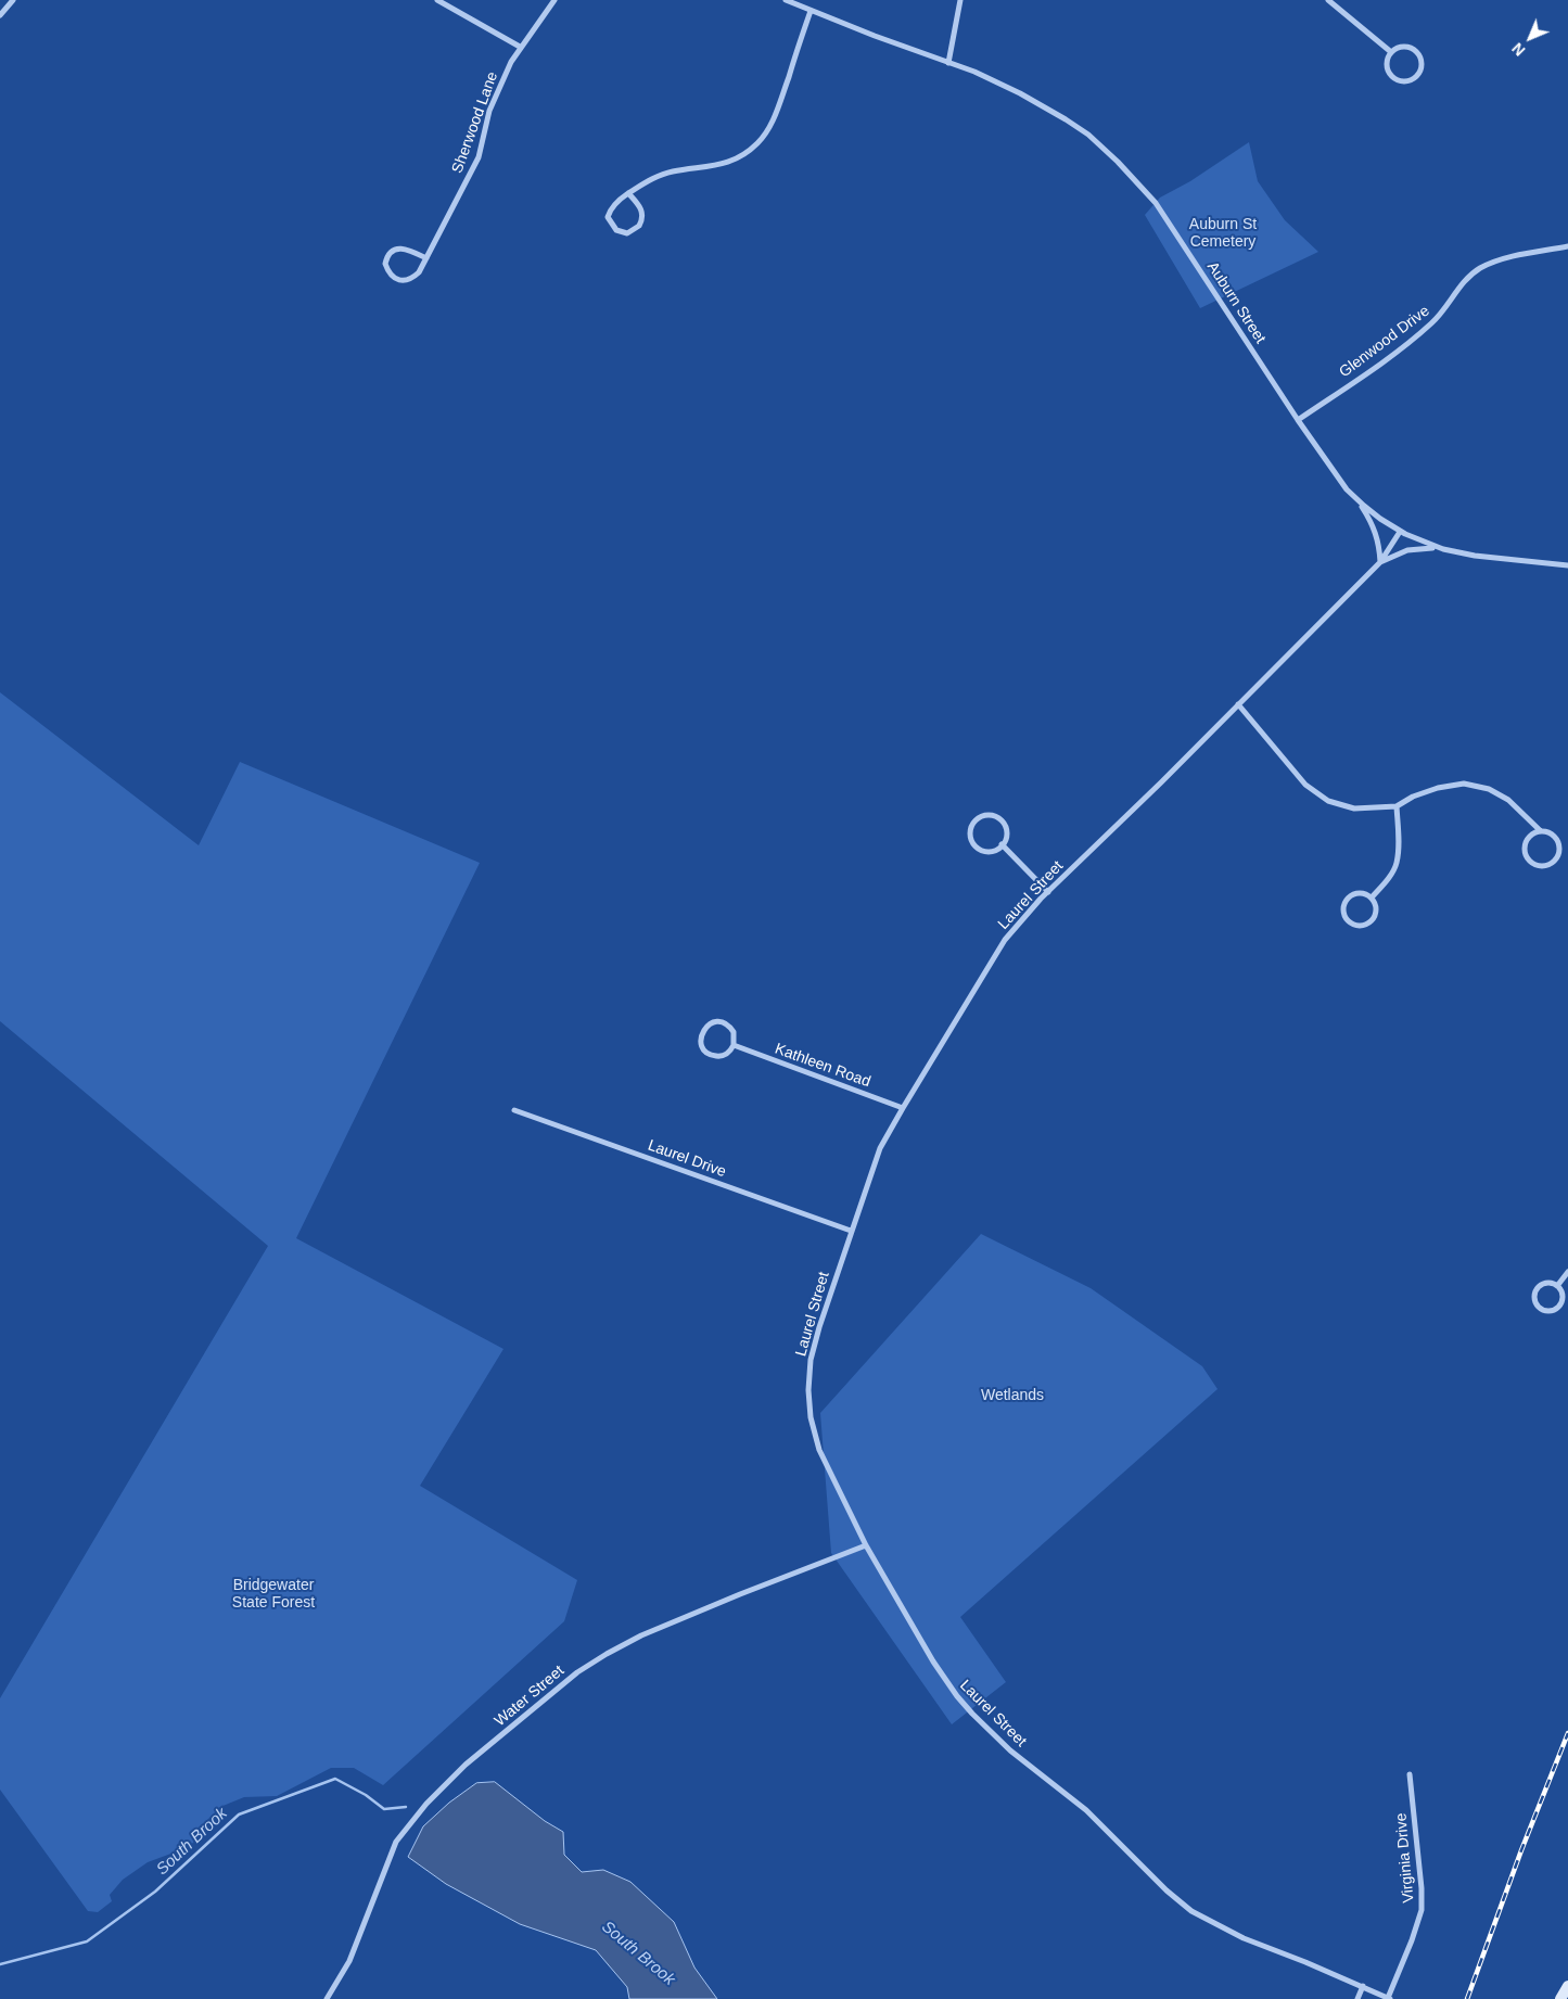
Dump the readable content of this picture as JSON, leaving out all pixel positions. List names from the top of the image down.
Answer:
{
  "streets": {
    "street": [
      "Sherwood Lane",
      "Auburn Street",
      "Glenwood Drive",
      "Laurel Street",
      "Kathleen Road",
      "Laurel Drive",
      "Water Street",
      "Virginia Drive"
    ]
  },
  "crossings": [
    ["Auburn Street", "Glenwood Drive"],
    ["Auburn Street", "Laurel Street"],
    ["Laurel Street", "Kathleen Road"],
    ["Laurel Street", "Laurel Drive"],
    ["Laurel Street", "Water Street"],
    ["Laurel Street", "Virginia Drive"]
  ],
  "water": ["South Brook"],
  "parks": ["Auburn St Cemetery", "Wetlands", "Bridgewater State Forest"],
  "north": "bottom left"
}
